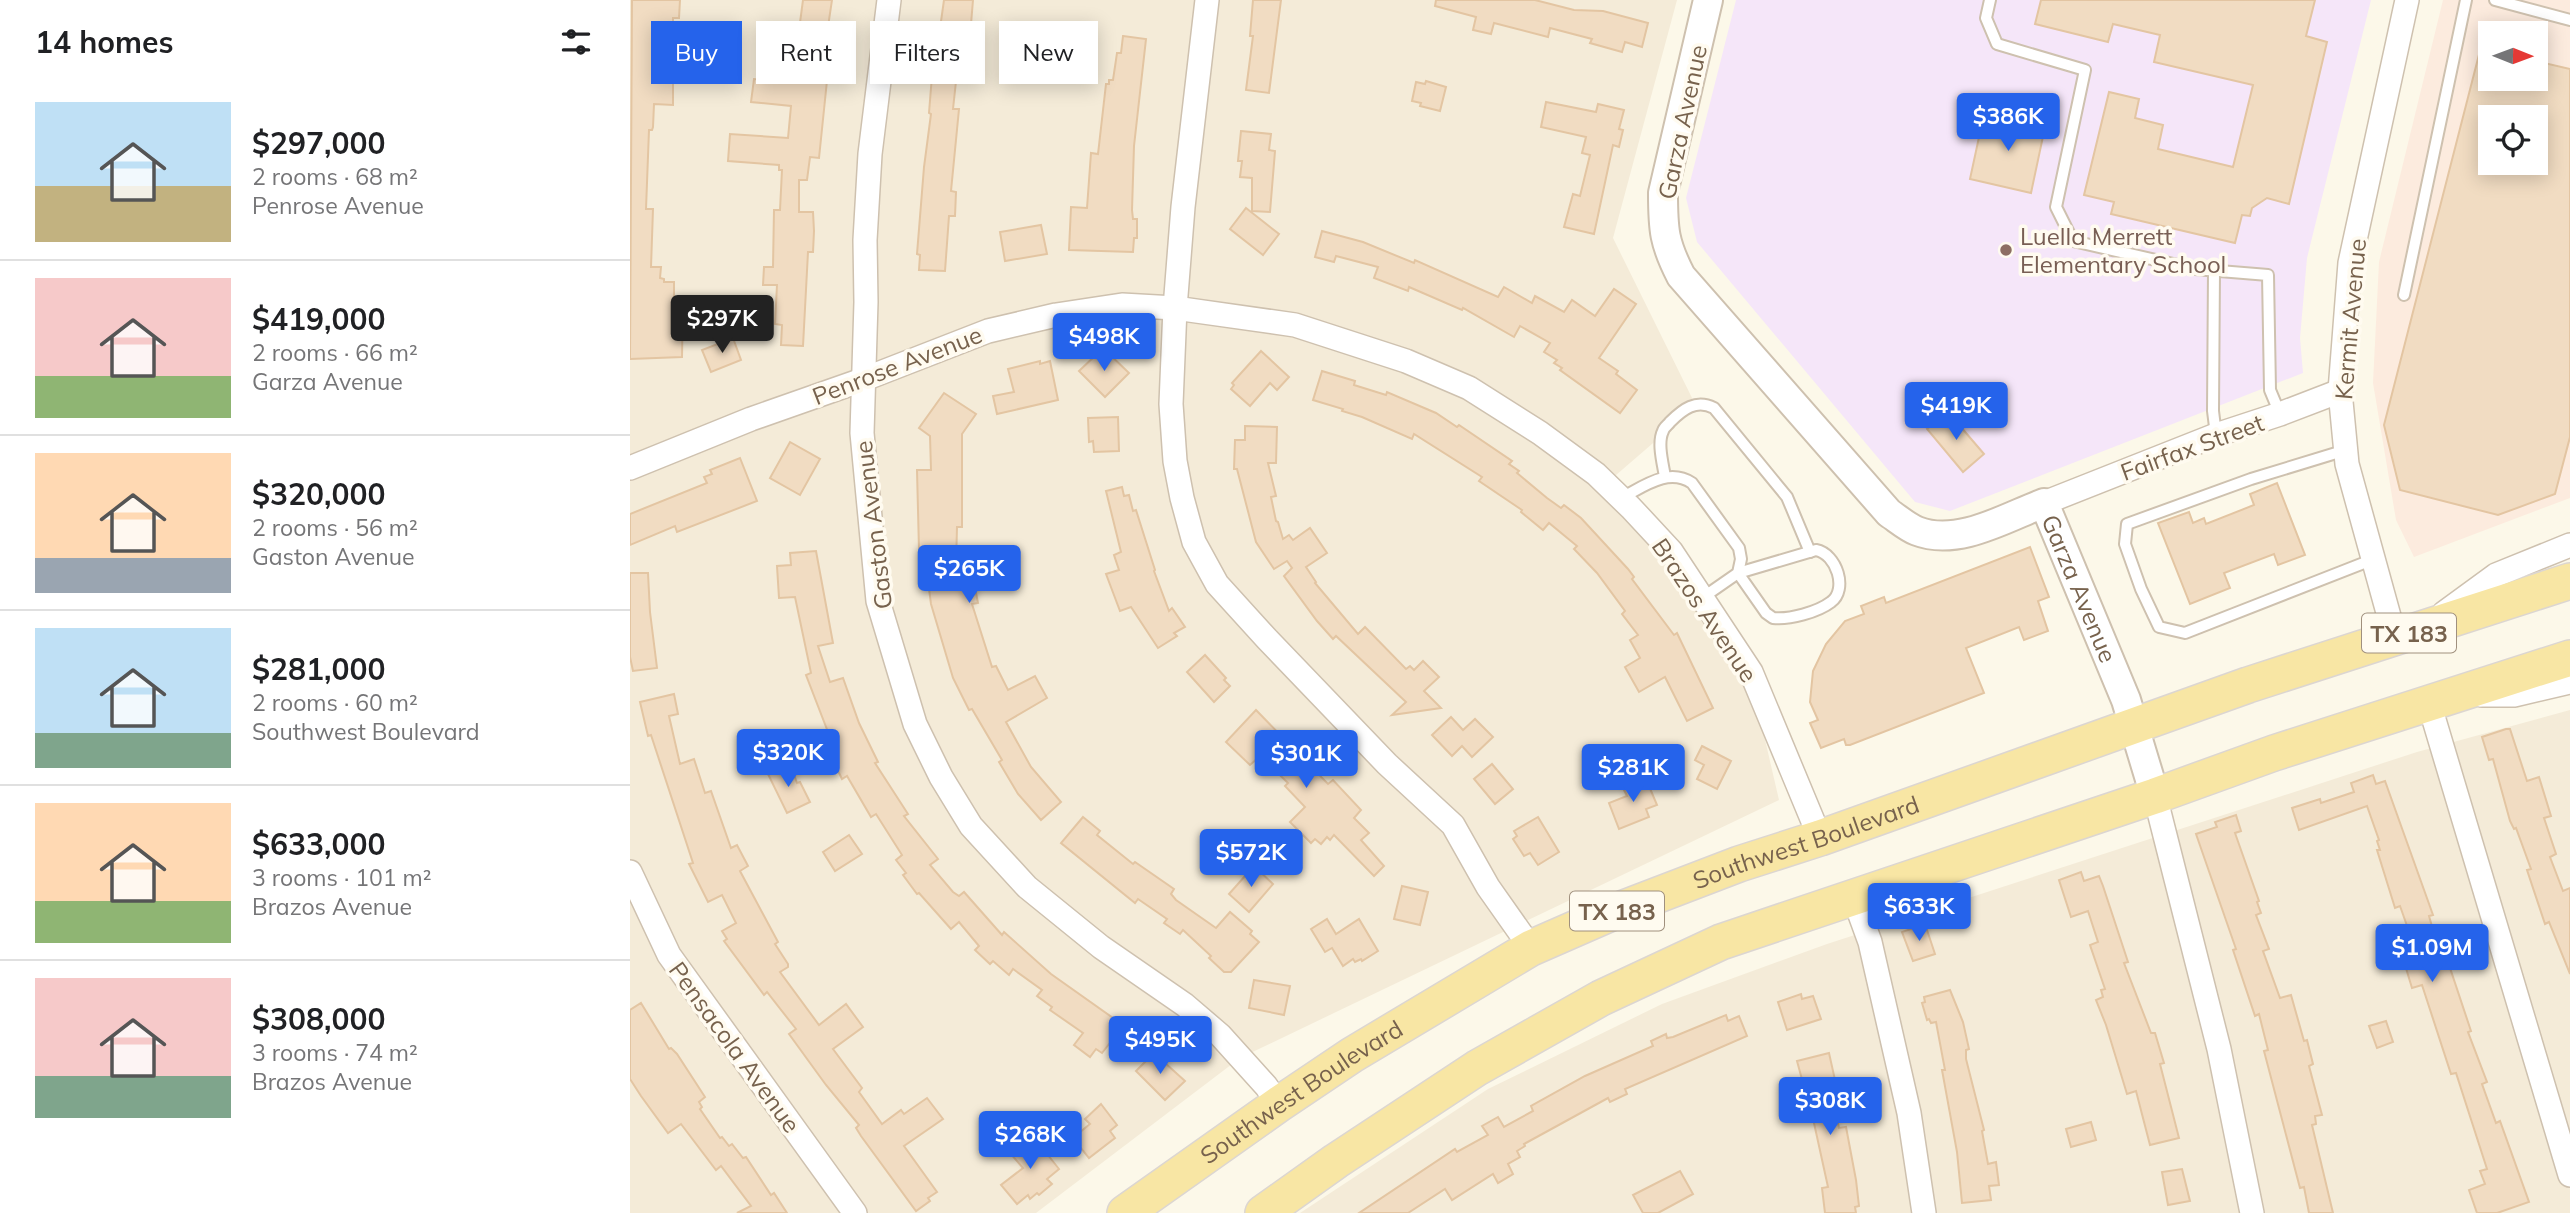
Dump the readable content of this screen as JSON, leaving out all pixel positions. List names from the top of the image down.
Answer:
{
  "streets": {
    "main road": ["TX 183", "Southwest Boulevard"],
    "street": [
      "Garza Avenue",
      "Kermit Avenue",
      "Penrose Avenue",
      "Fairfax Street",
      "Gaston Avenue",
      "Brazos Avenue",
      "Pensacola Avenue"
    ]
  },
  "crossings": [
    ["Garza Avenue", "Fairfax Street"],
    ["Garza Avenue", "TX 183"],
    ["Garza Avenue", "Southwest Boulevard"],
    ["Kermit Avenue", "Fairfax Street"],
    ["Kermit Avenue", "Southwest Boulevard"],
    ["Penrose Avenue", "Gaston Avenue"],
    ["Penrose Avenue", "Brazos Avenue"],
    ["Gaston Avenue", "Southwest Boulevard"],
    ["Brazos Avenue", "Southwest Boulevard"]
  ],
  "places": ["Luella Merrett Elementary School"],
  "north": "right",
  "page": {
    "heading": "14 homes",
    "chip": [
      "Buy",
      "Rent",
      "Filters",
      "New"
    ],
    "list": [
      {
        "name": "$297,000",
        "note": "2 rooms · 68 m² · Penrose Avenue"
      },
      {
        "name": "$419,000",
        "note": "2 rooms · 66 m² · Garza Avenue"
      },
      {
        "name": "$320,000",
        "note": "2 rooms · 56 m² · Gaston Avenue"
      },
      {
        "name": "$281,000",
        "note": "2 rooms · 60 m² · Southwest Boulevard"
      },
      {
        "name": "$633,000",
        "note": "3 rooms · 101 m² · Brazos Avenue"
      },
      {
        "name": "$308,000",
        "note": "3 rooms · 74 m² · Brazos Avenue"
      }
    ],
    "price": [
      "$386K",
      "$297K",
      "$498K",
      "$419K",
      "$265K",
      "$320K",
      "$301K",
      "$281K",
      "$572K",
      "$633K",
      "$1.09M",
      "$495K",
      "$308K",
      "$268K"
    ]
  }
}
